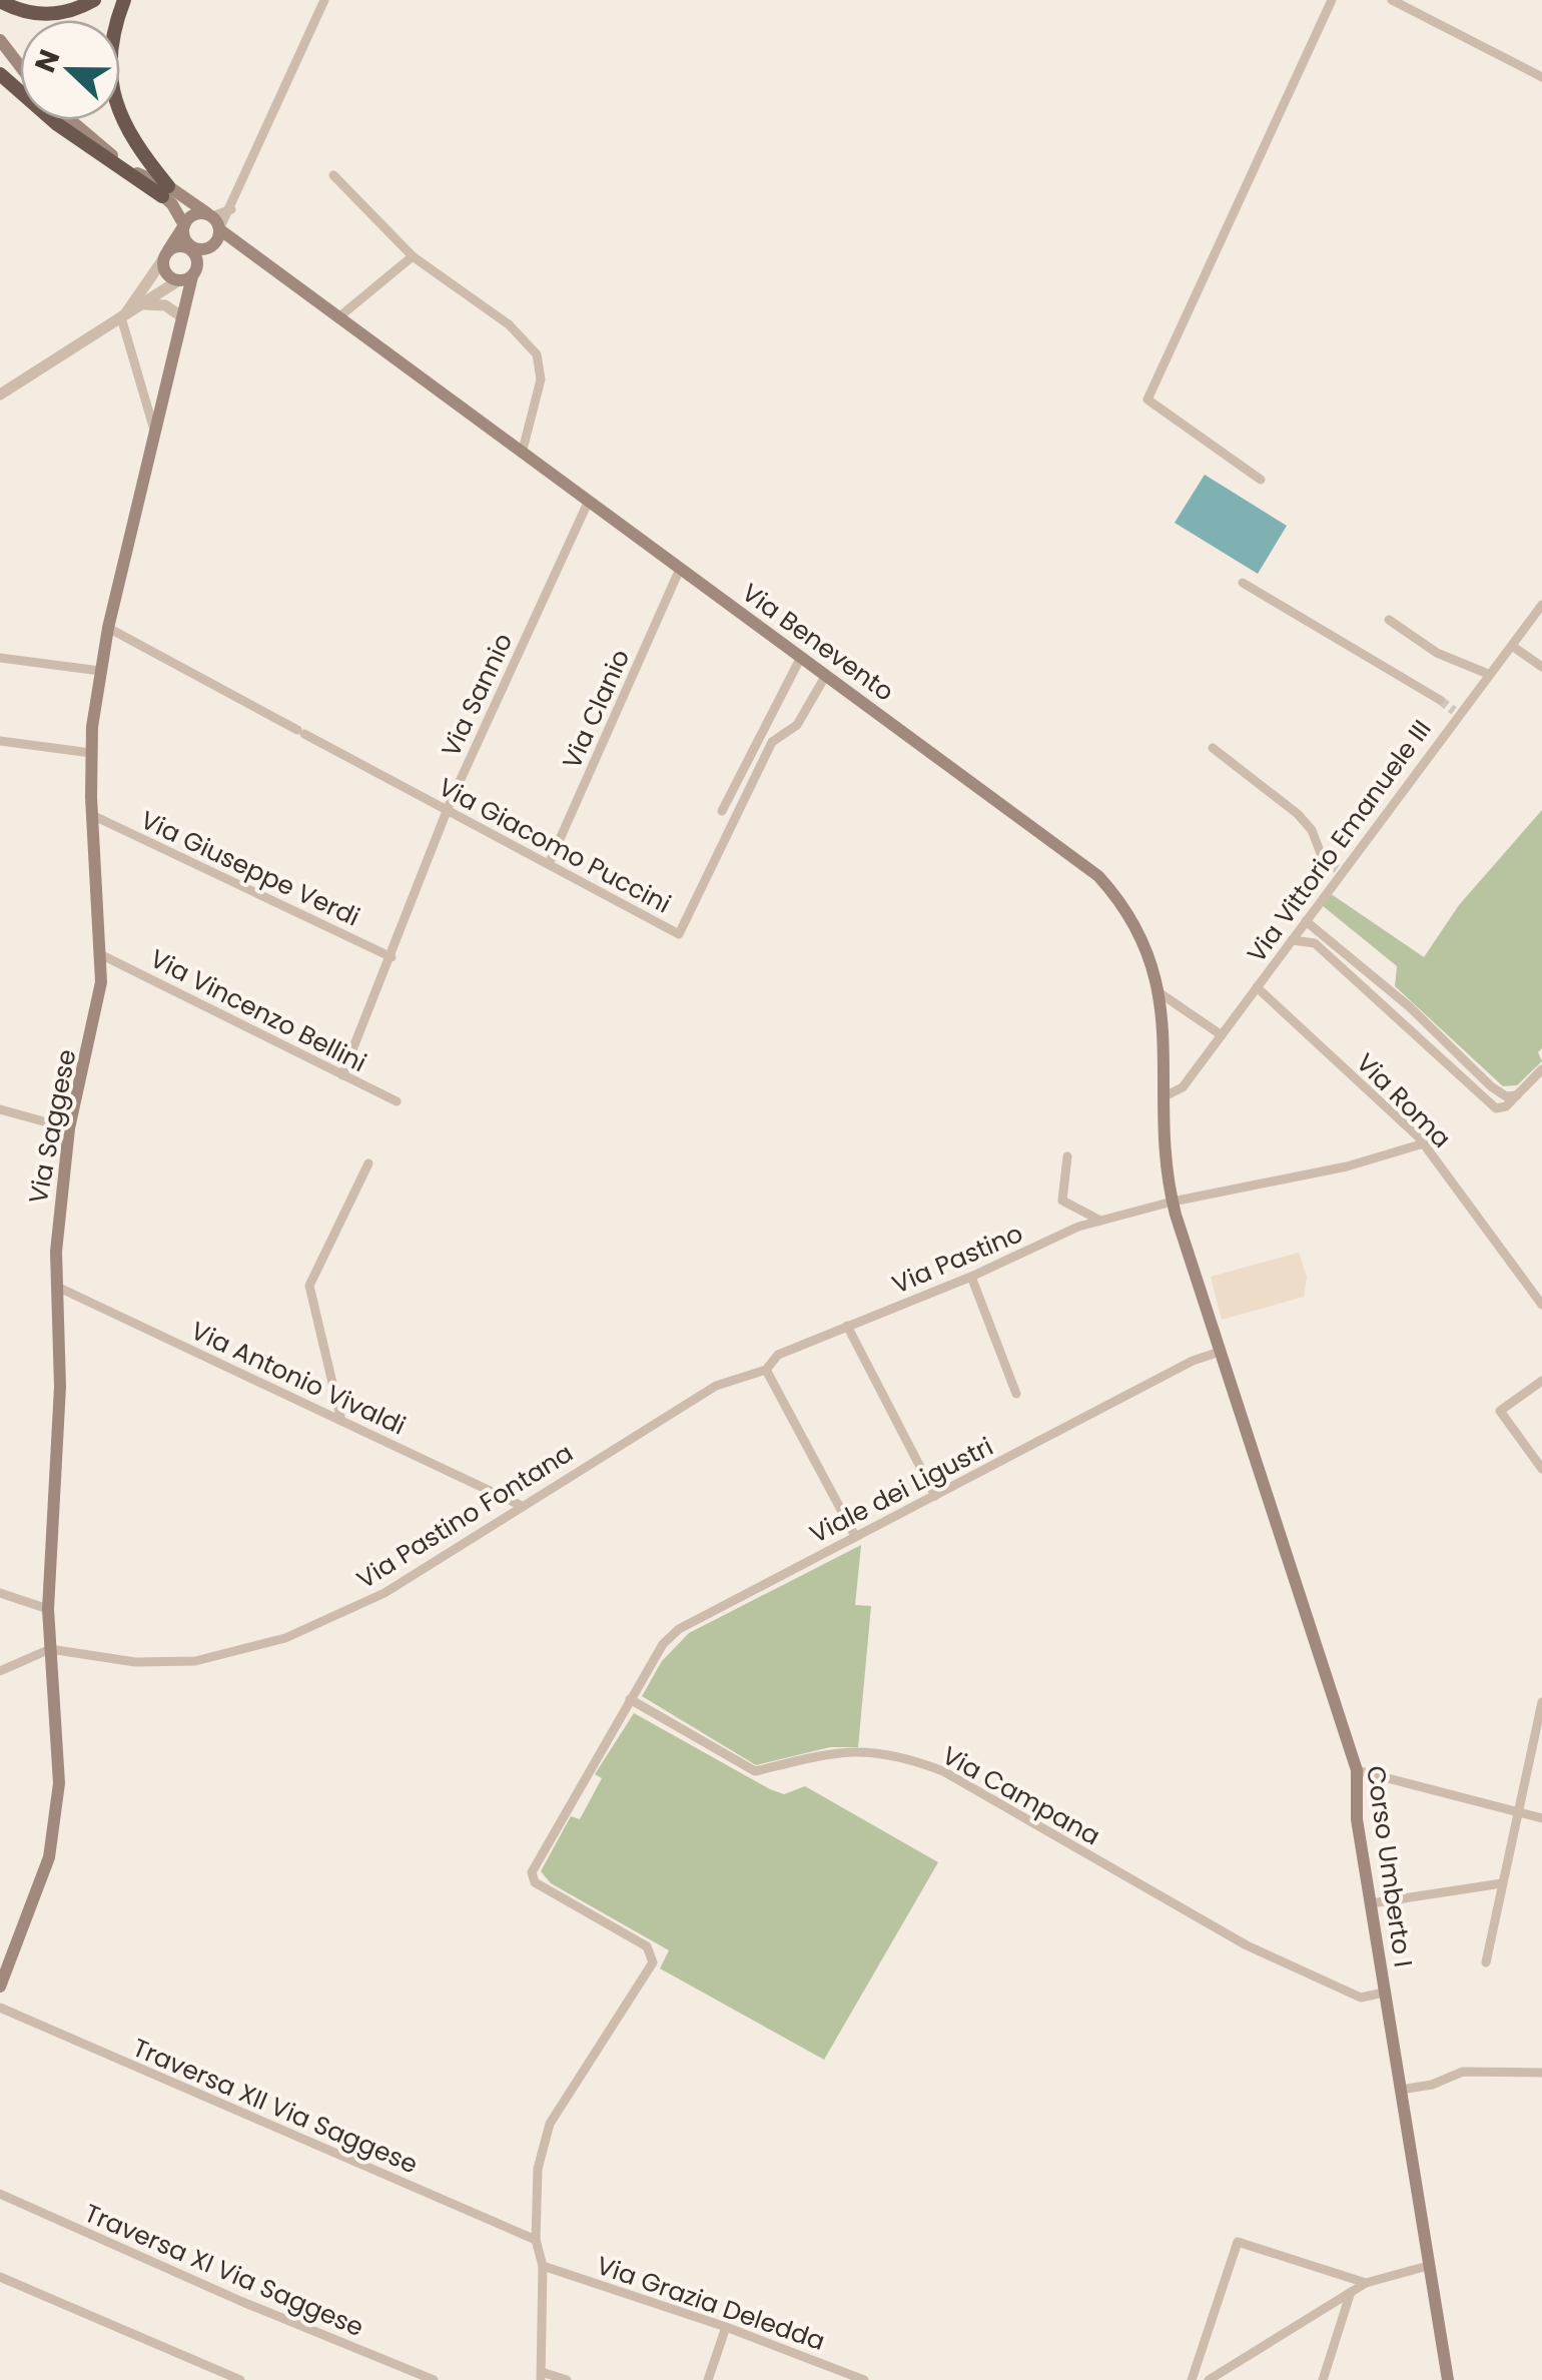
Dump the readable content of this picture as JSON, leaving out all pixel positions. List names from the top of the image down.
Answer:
{
  "streets": {
    "main road": ["Via Benevento", "Via Saggese", "Corso Umberto I"],
    "street": [
      "Via Sannio",
      "Via Clanio",
      "Via Vittorio Emanuele III",
      "Via Giacomo Puccini",
      "Via Giuseppe Verdi",
      "Via Vincenzo Bellini",
      "Via Roma",
      "Via Pastino",
      "Via Antonio Vivaldi",
      "Viale dei Ligustri",
      "Via Pastino Fontana",
      "Via Campana",
      "Traversa XII Via Saggese",
      "Traversa XI Via Saggese",
      "Via Grazia Deledda"
    ]
  },
  "crossings": [
    ["Via Benevento", "Via Sannio"],
    ["Via Benevento", "Via Clanio"],
    ["Via Benevento", "Via Vittorio Emanuele III"],
    ["Via Benevento", "Via Giacomo Puccini"],
    ["Via Benevento", "Via Saggese"],
    ["Via Benevento", "Via Pastino"],
    ["Via Benevento", "Corso Umberto I"],
    ["Via Sannio", "Via Giacomo Puccini"],
    ["Via Sannio", "Via Giuseppe Verdi"],
    ["Via Sannio", "Via Vincenzo Bellini"],
    ["Via Clanio", "Via Giacomo Puccini"],
    ["Via Vittorio Emanuele III", "Via Roma"],
    ["Via Giacomo Puccini", "Via Saggese"],
    ["Via Giuseppe Verdi", "Via Saggese"],
    ["Via Vincenzo Bellini", "Via Saggese"],
    ["Via Saggese", "Via Antonio Vivaldi"],
    ["Via Saggese", "Via Pastino Fontana"],
    ["Via Pastino", "Via Pastino Fontana"],
    ["Via Pastino", "Corso Umberto I"],
    ["Via Antonio Vivaldi", "Via Pastino Fontana"],
    ["Viale dei Ligustri", "Via Campana"],
    ["Viale dei Ligustri", "Corso Umberto I"],
    ["Viale dei Ligustri", "Traversa XII Via Saggese"],
    ["Via Campana", "Corso Umberto I"]
  ],
  "north": "left"
}
